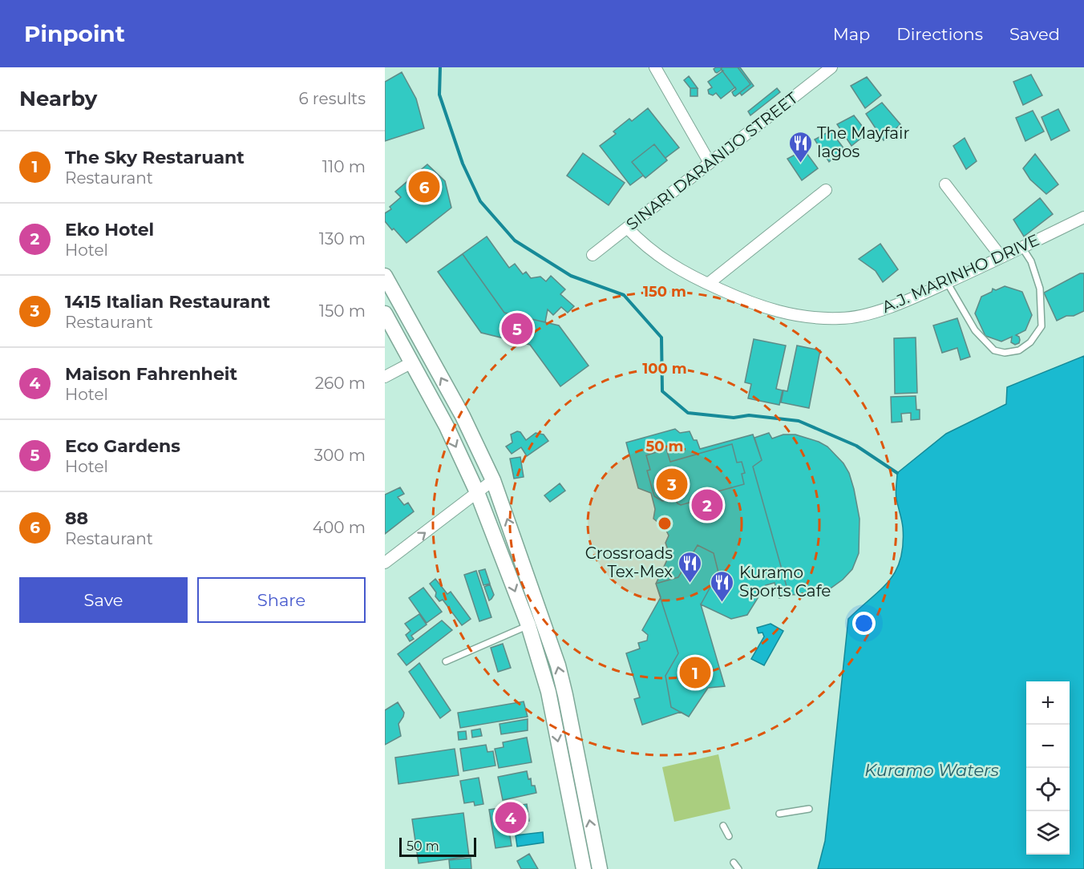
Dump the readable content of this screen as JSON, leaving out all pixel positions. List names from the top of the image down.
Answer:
{
  "streets": {
    "street": ["SINARI DARANIJO STREET", "A.J. MARINHO DRIVE"]
  },
  "crossings": [
    ["SINARI DARANIJO STREET", "A.J. MARINHO DRIVE"]
  ],
  "water": ["Kuramo Waters"],
  "places": {
    "restaurant": ["The Mayfair lagos", "Crossroads Tex-Mex", "Kuramo Sports Cafe"]
  },
  "scale_bar": "50 m",
  "page": {
    "header": "Pinpoint",
    "nav": ["Map", "Directions", "Saved"],
    "heading": ["Nearby", "6 results"],
    "list": [
      {
        "mark": "1",
        "name": "The Sky Restaruant",
        "note": "Restaurant",
        "value": "110 m"
      },
      {
        "mark": "2",
        "name": "Eko Hotel",
        "note": "Hotel",
        "value": "130 m"
      },
      {
        "mark": "3",
        "name": "1415 Italian Restaurant",
        "note": "Restaurant",
        "value": "150 m"
      },
      {
        "mark": "4",
        "name": "Maison Fahrenheit",
        "note": "Hotel",
        "value": "260 m"
      },
      {
        "mark": "5",
        "name": "Eco Gardens",
        "note": "Hotel",
        "value": "300 m"
      },
      {
        "mark": "6",
        "name": "88",
        "note": "Restaurant",
        "value": "400 m"
      }
    ],
    "pins": [
      "6",
      "5",
      "3",
      "2",
      "1",
      "4"
    ],
    "buttons": ["Save", "Share"],
    "map_buttons": ["+", "−"],
    "scale": "50 m"
  },
  "rings": ["150 m", "100 m", "50 m"]
}
